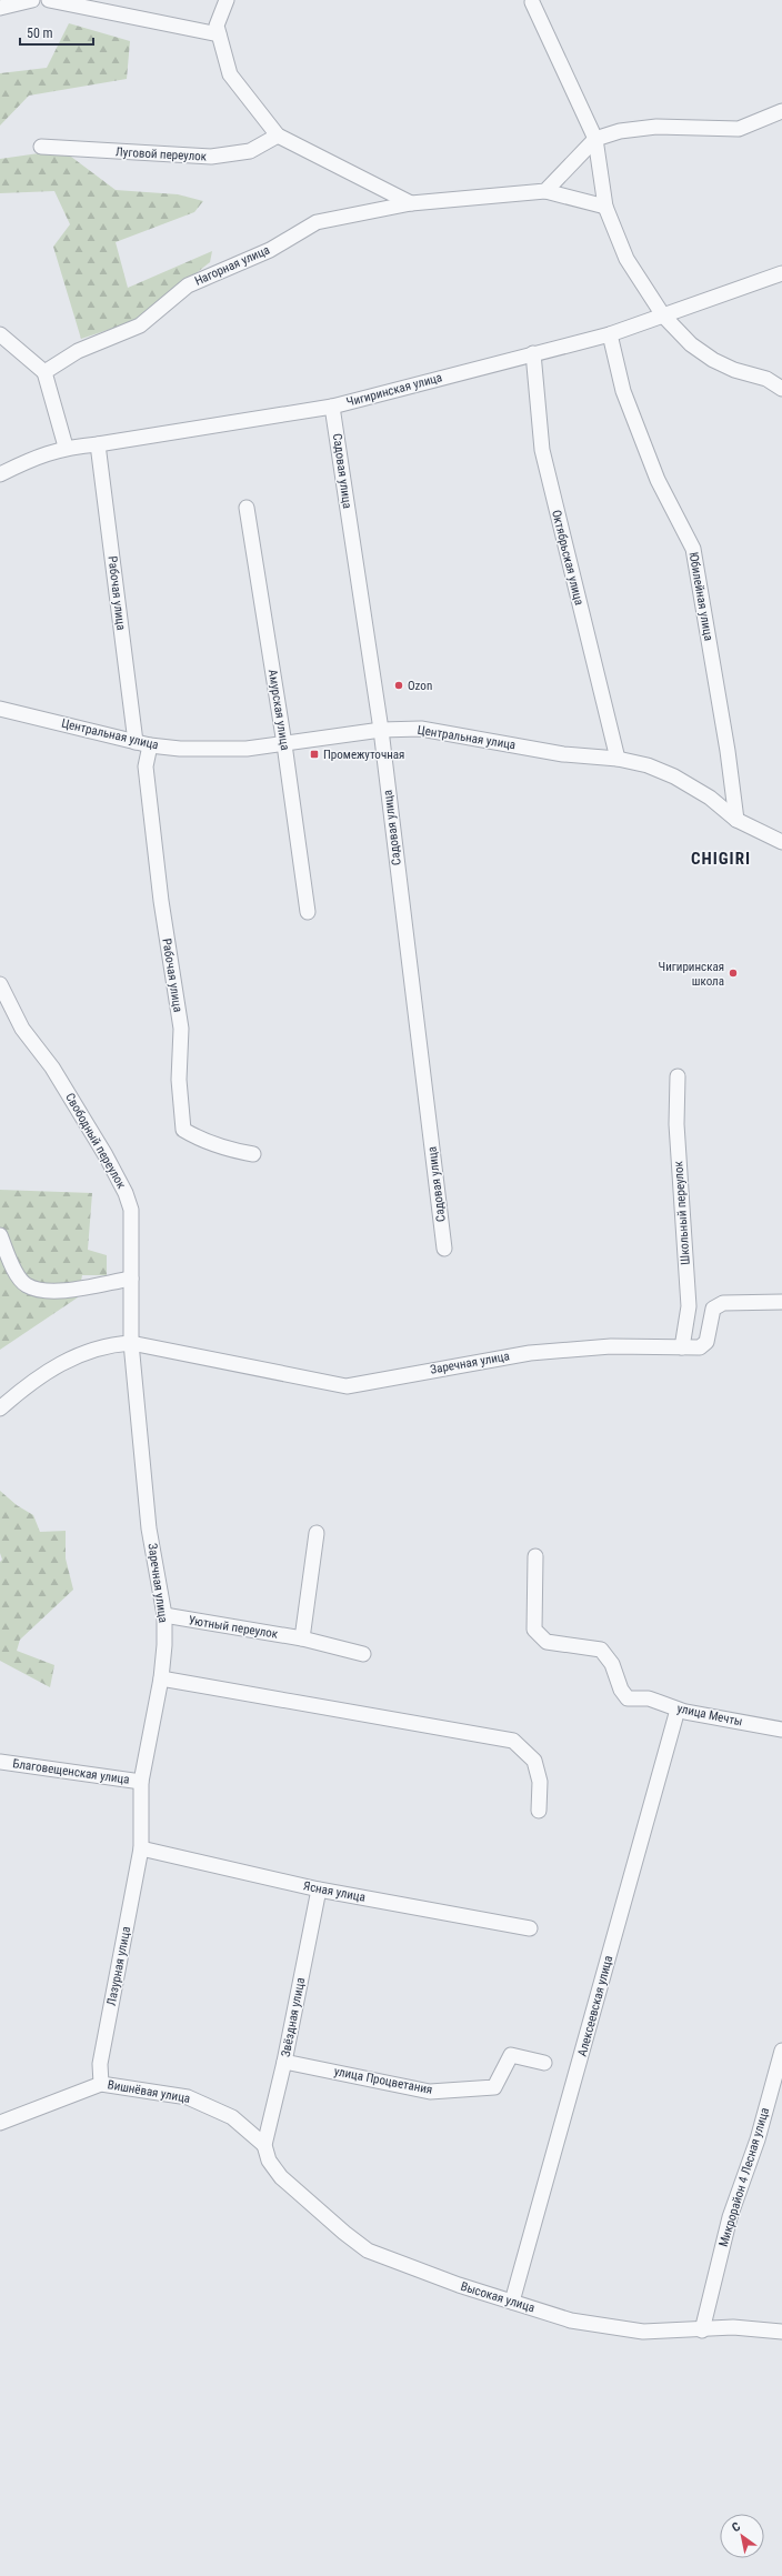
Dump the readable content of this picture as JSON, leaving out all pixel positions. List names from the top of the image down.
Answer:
{
  "streets": {
    "street": [
      "Луговой переулок",
      "Нагорная улица",
      "Чигиринская улица",
      "Садовая улица",
      "Октябрьская улица",
      "Рабочая улица",
      "Юбилейная улица",
      "Амурская улица",
      "Центральная улица",
      "Свободный переулок",
      "Школьный переулок",
      "Заречная улица",
      "Уютный переулок",
      "улица Мечты",
      "Благовещенская улица",
      "Ясная улица",
      "Лазурная улица",
      "Алексеевская улица",
      "Звёздная улица",
      "улица Процветания",
      "Вишнёвая улица",
      "Микрорайон 4 Лесная улица",
      "Высокая улица"
    ]
  },
  "crossings": [
    ["Чигиринская улица", "Садовая улица"],
    ["Чигиринская улица", "Октябрьская улица"],
    ["Чигиринская улица", "Рабочая улица"],
    ["Чигиринская улица", "Юбилейная улица"],
    ["Садовая улица", "Центральная улица"],
    ["Октябрьская улица", "Центральная улица"],
    ["Рабочая улица", "Центральная улица"],
    ["Юбилейная улица", "Центральная улица"],
    ["Амурская улица", "Центральная улица"],
    ["Свободный переулок", "Заречная улица"],
    ["Школьный переулок", "Заречная улица"],
    ["Заречная улица", "Уютный переулок"],
    ["Заречная улица", "Благовещенская улица"],
    ["Заречная улица", "Ясная улица"],
    ["Заречная улица", "Лазурная улица"],
    ["улица Мечты", "Алексеевская улица"],
    ["Ясная улица", "Лазурная улица"],
    ["Ясная улица", "Звёздная улица"],
    ["Лазурная улица", "Вишнёвая улица"],
    ["Алексеевская улица", "Высокая улица"],
    ["Звёздная улица", "улица Процветания"],
    ["Звёздная улица", "Вишнёвая улица"],
    ["Звёздная улица", "Высокая улица"],
    ["Вишнёвая улица", "Высокая улица"],
    ["Микрорайон 4 Лесная улица", "Высокая улица"]
  ],
  "districts": ["CHIGIRI"],
  "places": {
    "other": ["Ozon", "Чигиринская школа"],
    "transit": ["Промежуточная"]
  },
  "scale_bar": "50 m",
  "north": "top left"
}
